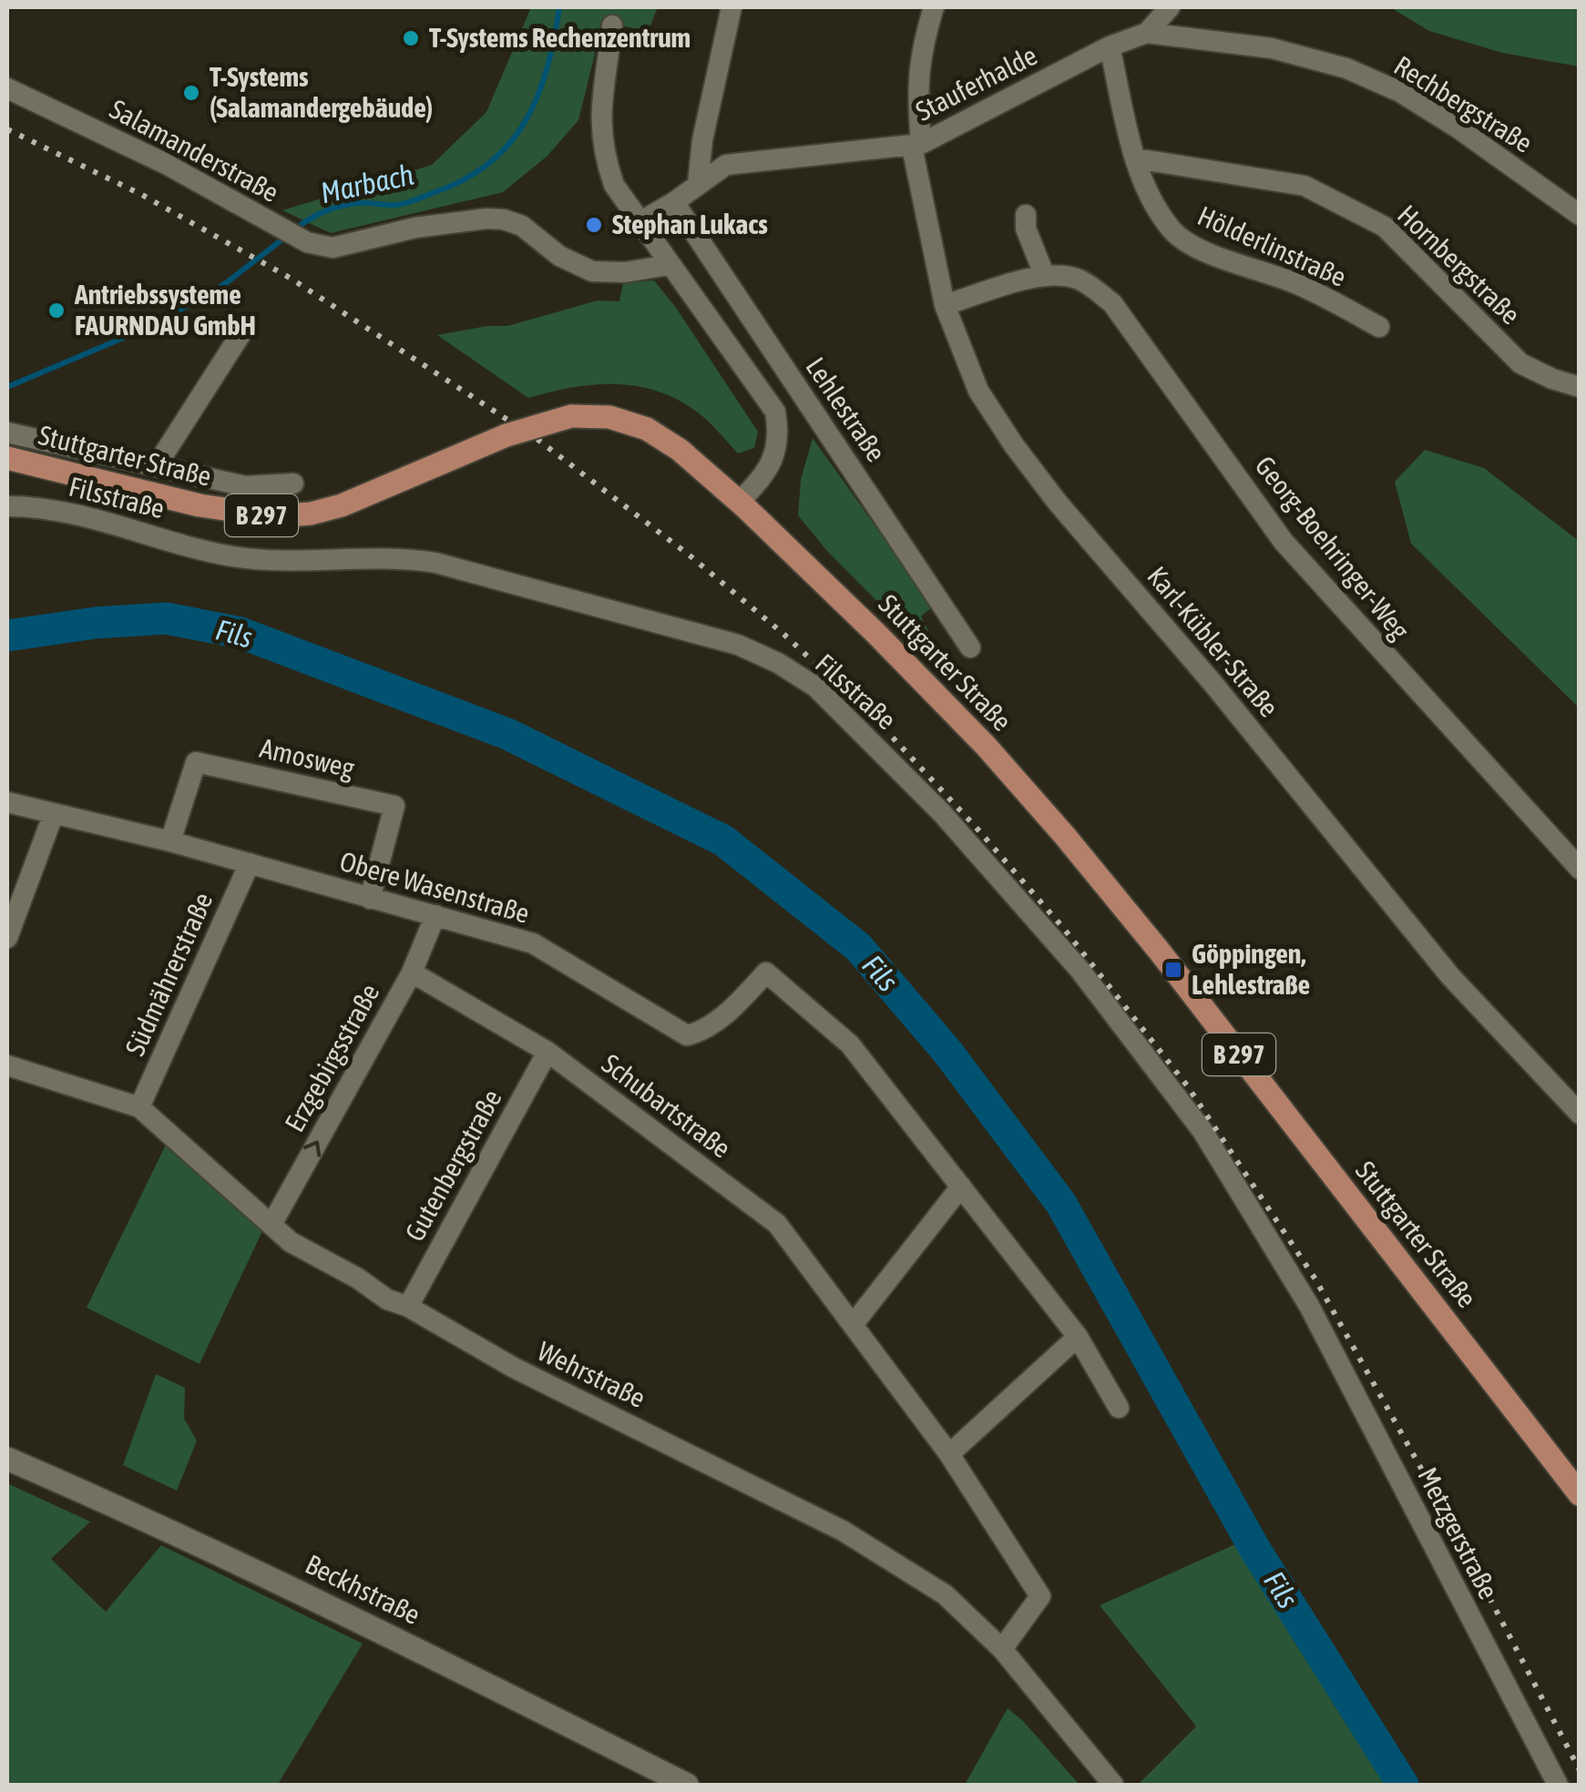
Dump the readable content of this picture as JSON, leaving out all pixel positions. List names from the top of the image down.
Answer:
{
  "streets": {
    "main road": ["Stuttgarter Straße", "B 297"],
    "street": [
      "Stauferhalde",
      "Rechbergstraße",
      "Salamanderstraße",
      "Hölderlinstraße",
      "Hornbergstraße",
      "Lehlestraße",
      "Filsstraße",
      "Georg-Boehringer-Weg",
      "Karl-Kübler-Straße",
      "Amosweg",
      "Obere Wasenstraße",
      "Südmährerstraße",
      "Erzgebirgsstraße",
      "Schubartstraße",
      "Gutenbergstraße",
      "Wehrstraße",
      "Metzgerstraße",
      "Beckhstraße"
    ]
  },
  "crossings": [
    ["Stauferhalde", "Rechbergstraße"],
    ["Stauferhalde", "Hölderlinstraße"],
    ["Stauferhalde", "Lehlestraße"],
    ["Stauferhalde", "Karl-Kübler-Straße"],
    ["Hölderlinstraße", "Hornbergstraße"],
    ["Filsstraße", "Metzgerstraße"],
    ["Amosweg", "Obere Wasenstraße"],
    ["Obere Wasenstraße", "Südmährerstraße"],
    ["Obere Wasenstraße", "Erzgebirgsstraße"],
    ["Südmährerstraße", "Wehrstraße"],
    ["Erzgebirgsstraße", "Schubartstraße"],
    ["Erzgebirgsstraße", "Wehrstraße"],
    ["Schubartstraße", "Gutenbergstraße"],
    ["Schubartstraße", "Wehrstraße"],
    ["Gutenbergstraße", "Wehrstraße"]
  ],
  "one_way": ["Erzgebirgsstraße"],
  "water": ["Marbach", "Fils"],
  "places": {
    "other": [
      "T-Systems Rechenzentrum",
      "T-Systems (Salamandergebäude)",
      "Stephan Lukacs",
      "Antriebssysteme FAURNDAU GmbH"
    ],
    "transit": ["Göppingen, Lehlestraße"]
  }
}
